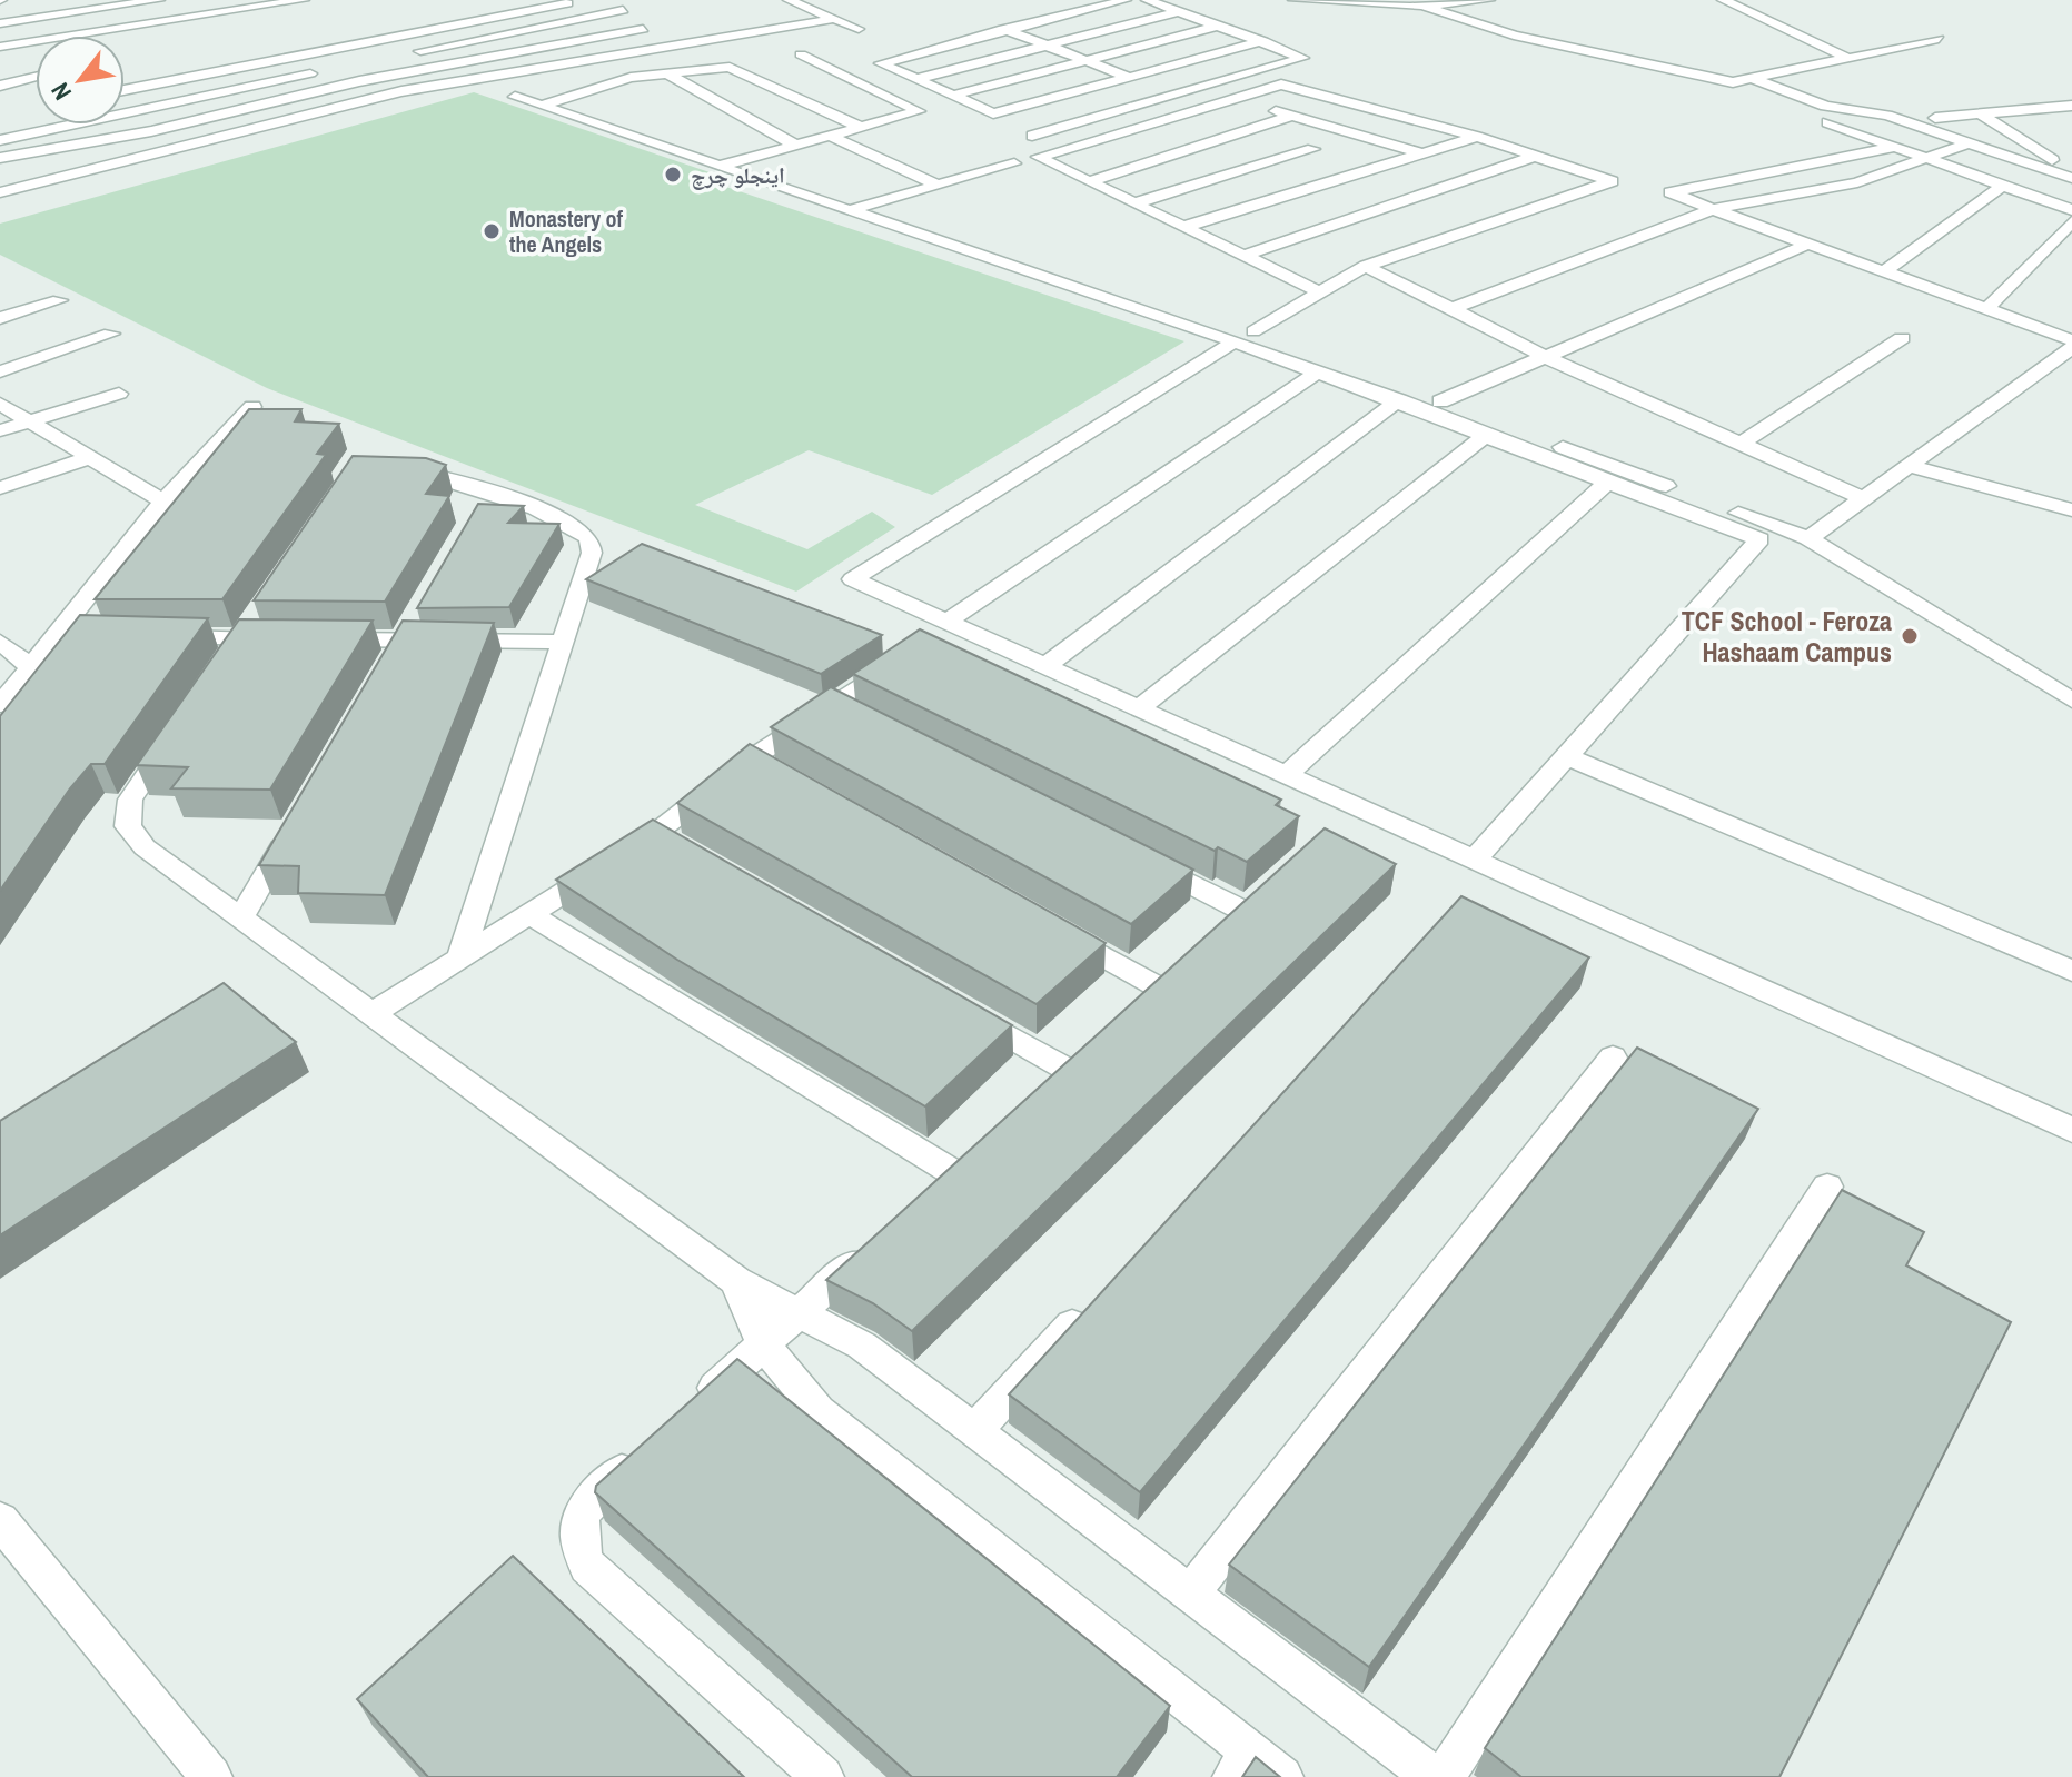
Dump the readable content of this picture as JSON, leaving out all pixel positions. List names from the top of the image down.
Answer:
{
  "places": ["اینجلو چرچ", "Monastery of the Angels", "TCF School - Feroza Hashaam Campus"],
  "north": "bottom left"
}
